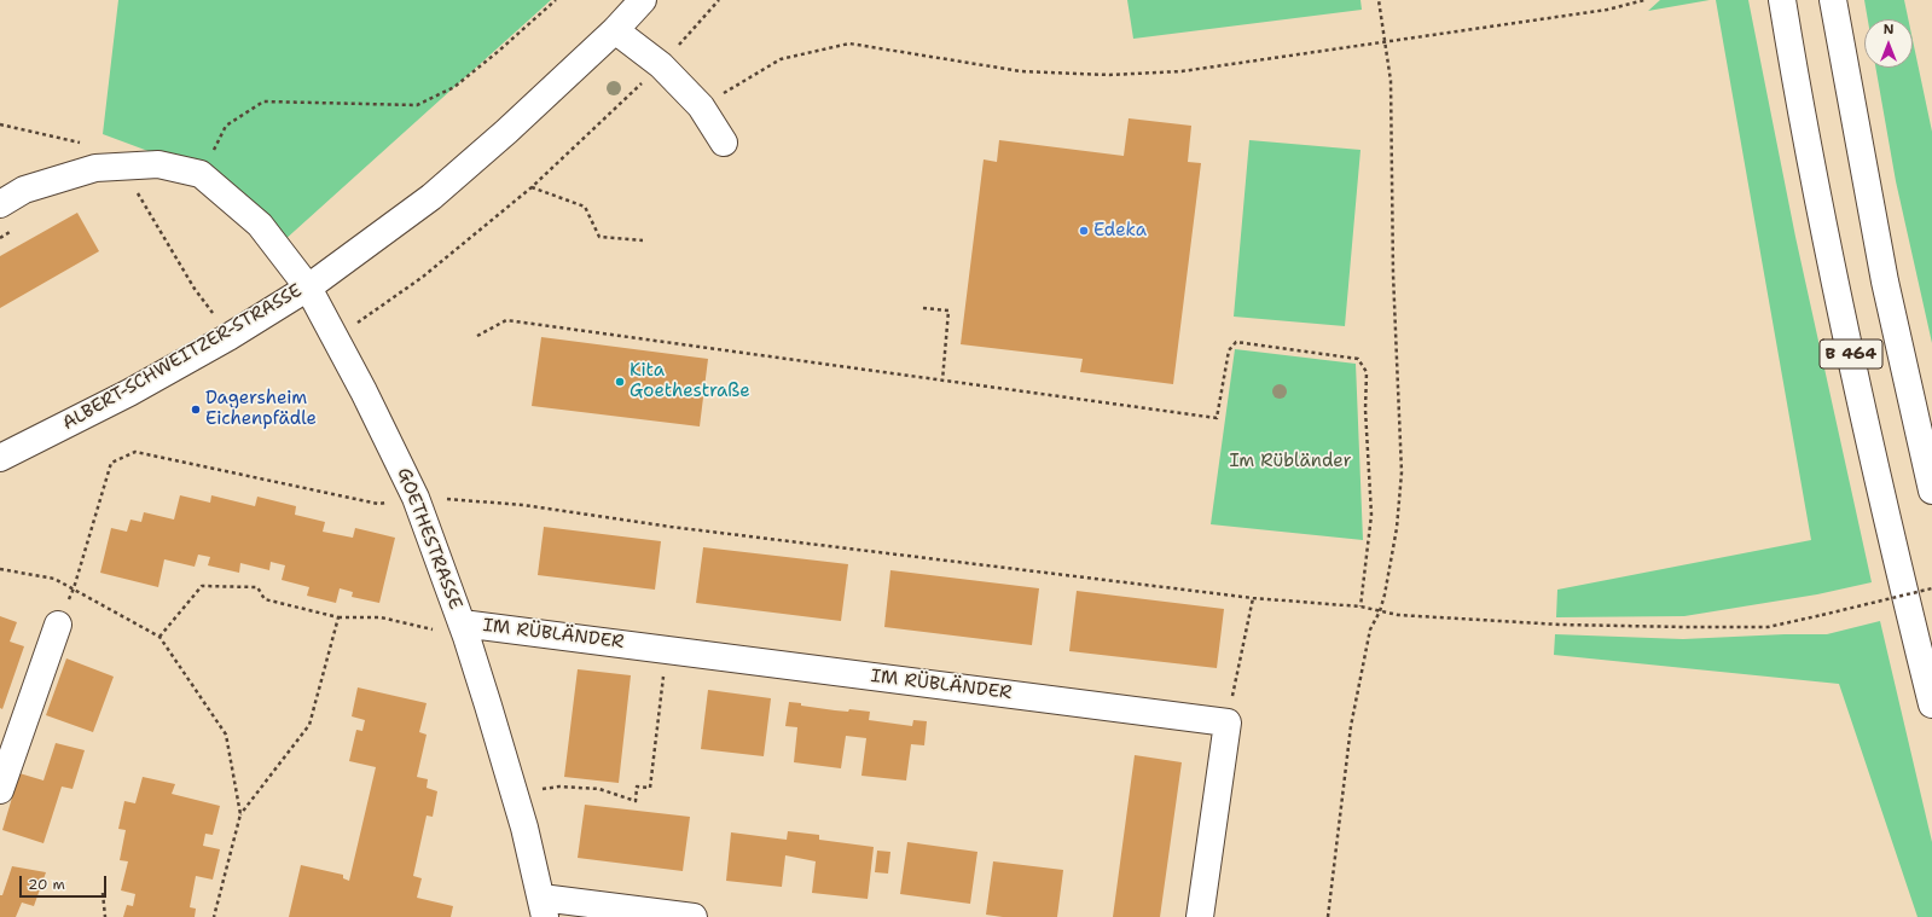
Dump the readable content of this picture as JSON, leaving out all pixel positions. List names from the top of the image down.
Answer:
{
  "streets": {
    "main road": [
      "B 464",
      "ALBERT-SCHWEITZER-STRASSE",
      "GOETHESTRASSE",
      "IM RÜBLÄNDER"
    ]
  },
  "crossings": [
    ["ALBERT-SCHWEITZER-STRASSE", "GOETHESTRASSE"],
    ["GOETHESTRASSE", "IM RÜBLÄNDER"]
  ],
  "parks": ["Im Rübländer"],
  "places": ["Edeka", "Kita Goethestraße", "Dagersheim Eichenpfädle"],
  "scale_bar": "20 m",
  "north": "top"
}
